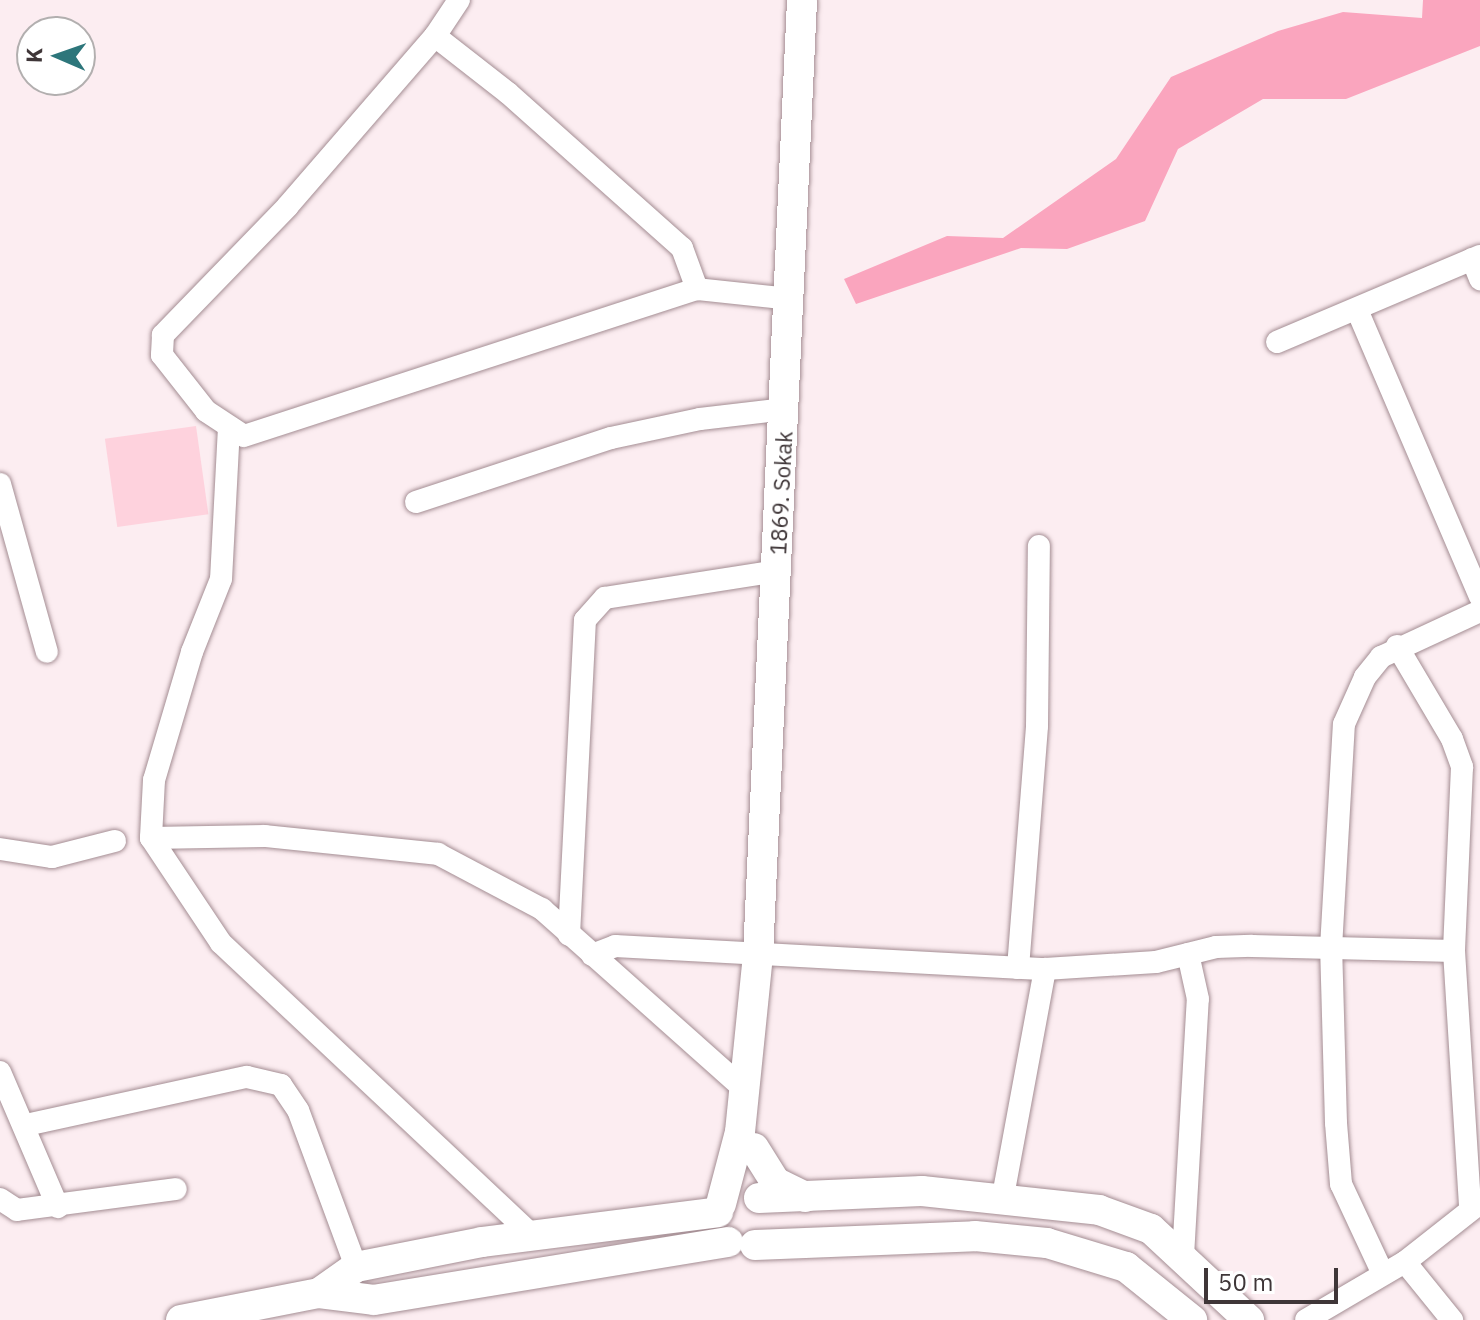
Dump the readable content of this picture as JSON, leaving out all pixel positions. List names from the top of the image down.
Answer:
{
  "streets": {
    "main road": ["1869. Sokak"]
  },
  "scale_bar": "50 m",
  "north": "left"
}
